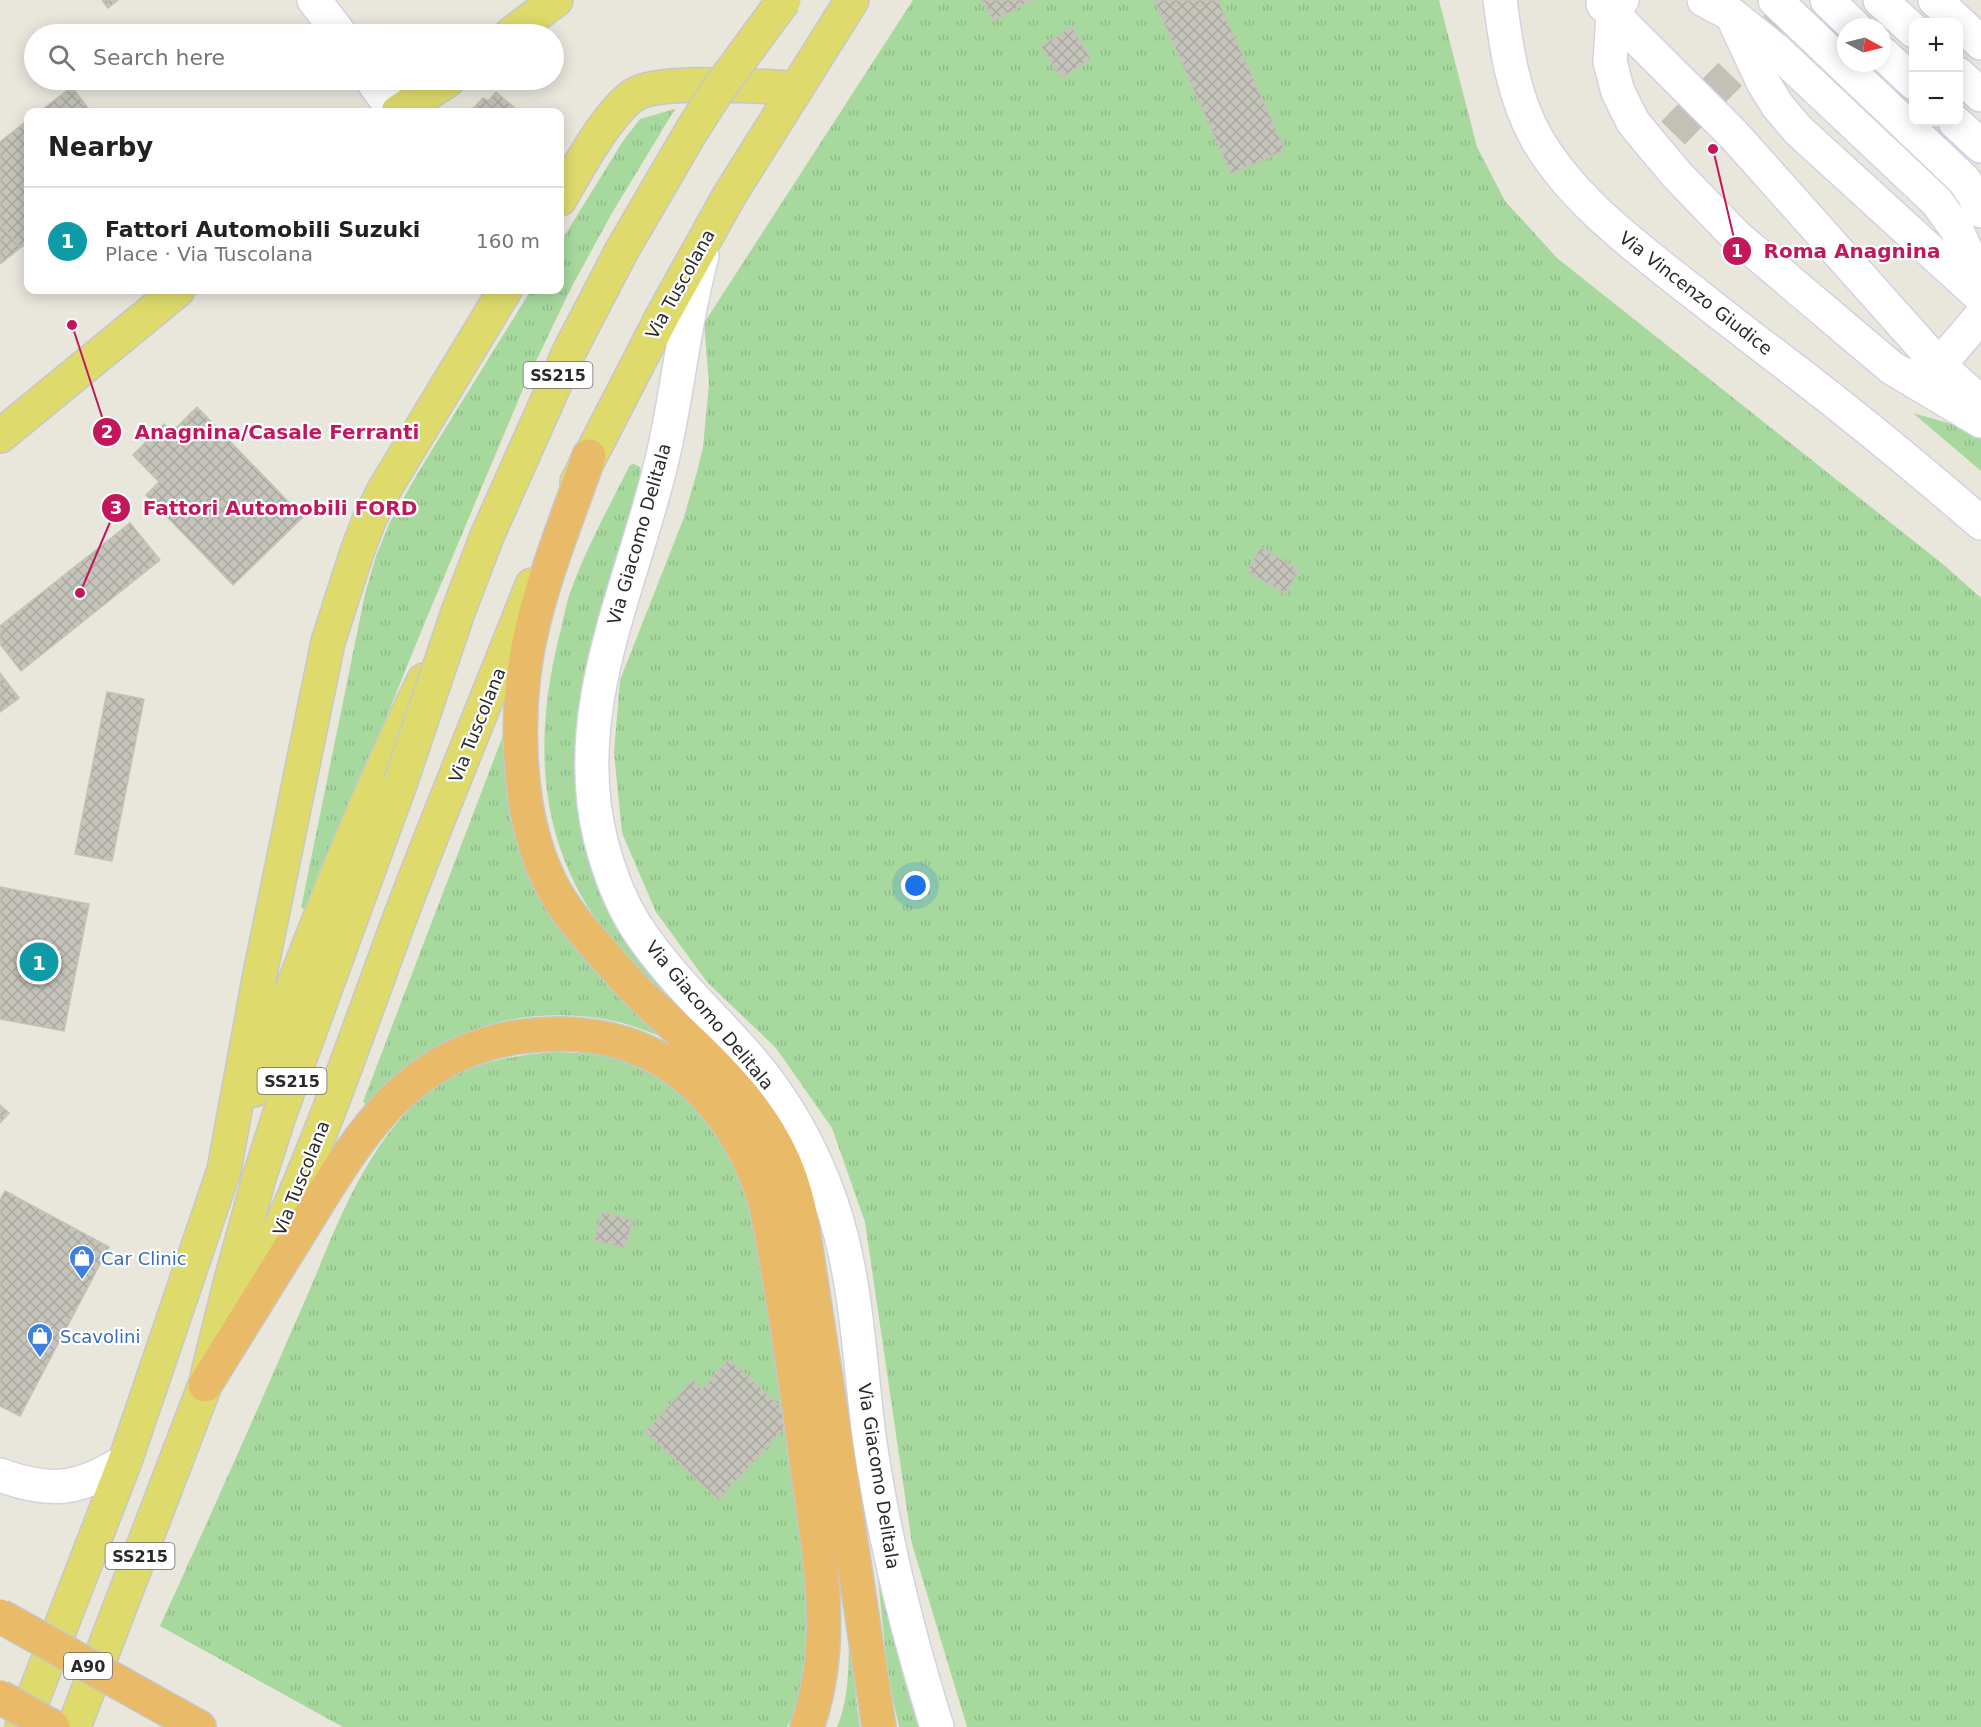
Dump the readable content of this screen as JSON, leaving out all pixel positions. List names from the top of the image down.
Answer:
{
  "streets": {
    "highway": ["A90"],
    "main road": ["Via Tuscolana", "SS215"],
    "street": ["Via Vincenzo Giudice", "Via Giacomo Delitala"]
  },
  "crossings": [
    ["Via Tuscolana", "Via Giacomo Delitala"]
  ],
  "places": {
    "other": ["Roma Anagnina", "Anagnina/Casale Ferranti", "Fattori Automobili FORD"],
    "shop": ["Car Clinic", "Scavolini"]
  },
  "north": "right",
  "page": {
    "map_buttons": ["+", "−"],
    "search": "Search here",
    "heading": "Nearby",
    "list": [
      {
        "mark": "1",
        "name": "Fattori Automobili Suzuki",
        "note": "Place · Via Tuscolana",
        "value": "160 m"
      }
    ],
    "pins": "1"
  }
}
